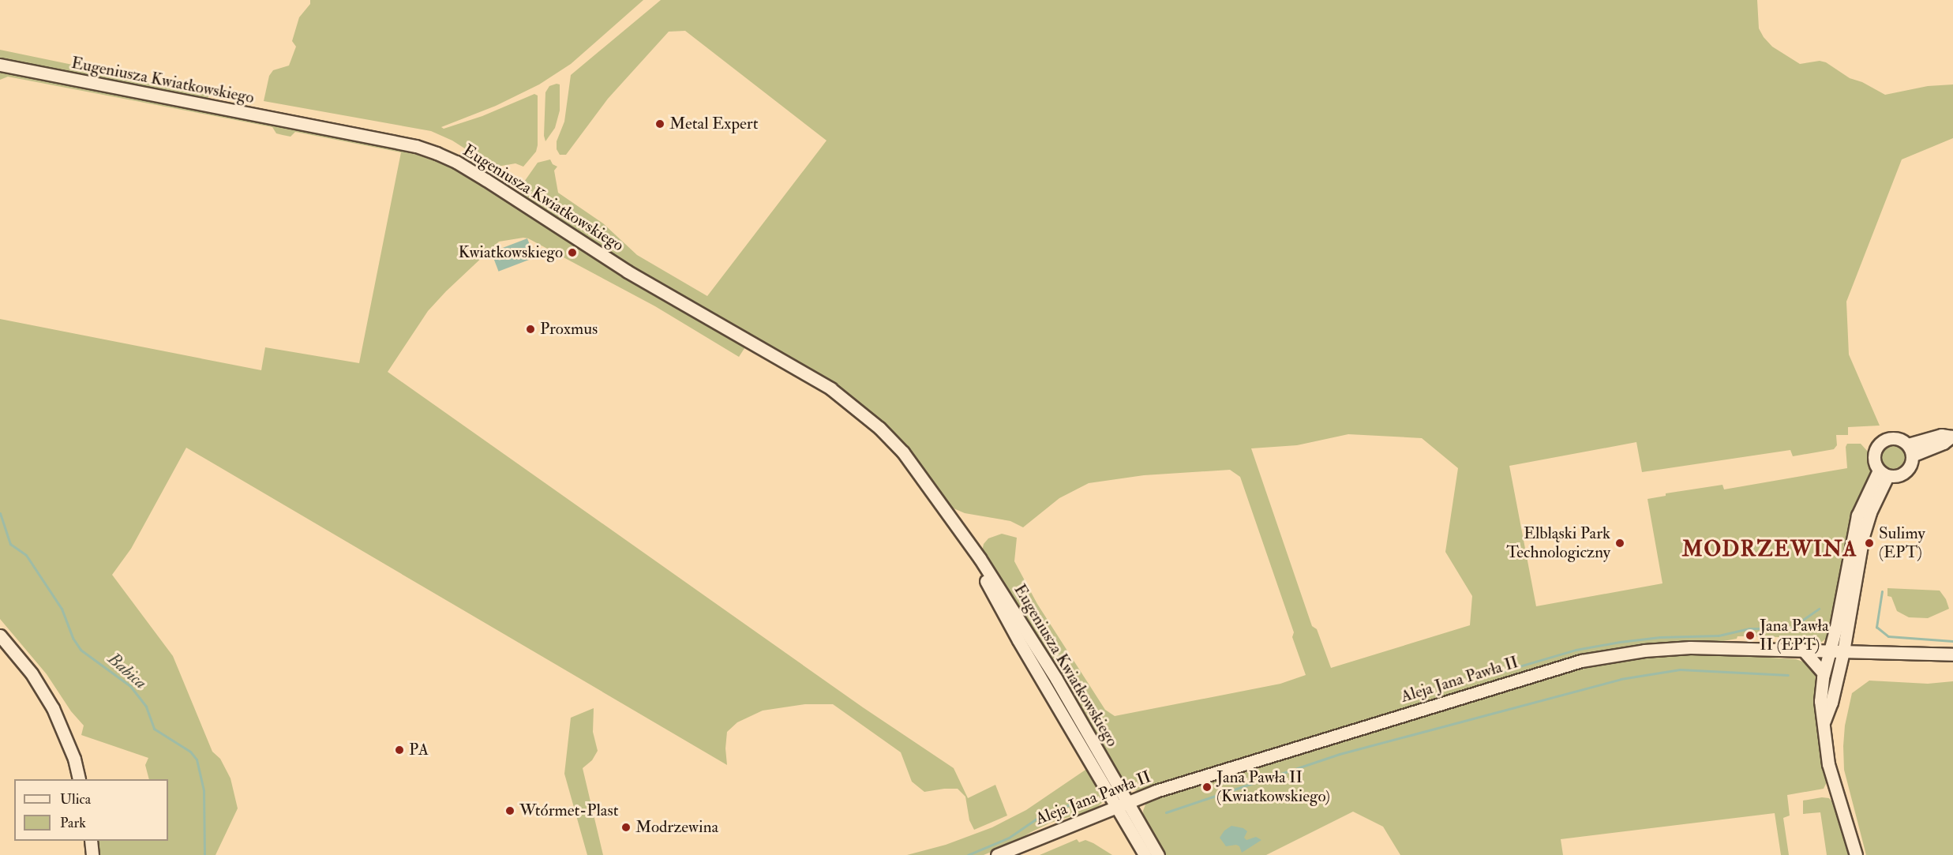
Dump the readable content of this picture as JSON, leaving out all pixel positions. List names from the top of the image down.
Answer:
{
  "streets": {
    "street": ["Eugeniusza Kwiatkowskiego", "Aleja Jana Pawła II"]
  },
  "crossings": [
    ["Eugeniusza Kwiatkowskiego", "Aleja Jana Pawła II"]
  ],
  "districts": ["MODRZEWINA"],
  "water": ["Babica"],
  "places": [
    "Metal Expert",
    "Kwiatkowskiego",
    "Proxmus",
    "Elbląski Park Technologiczny",
    "Sulimy (EPT)",
    "Jana Pawła II (EPT)",
    "PA",
    "Jana Pawła II (Kwiatkowskiego)",
    "Wtórmet-Plast",
    "Modrzewina"
  ],
  "legend": ["Ulica", "Park"]
}
